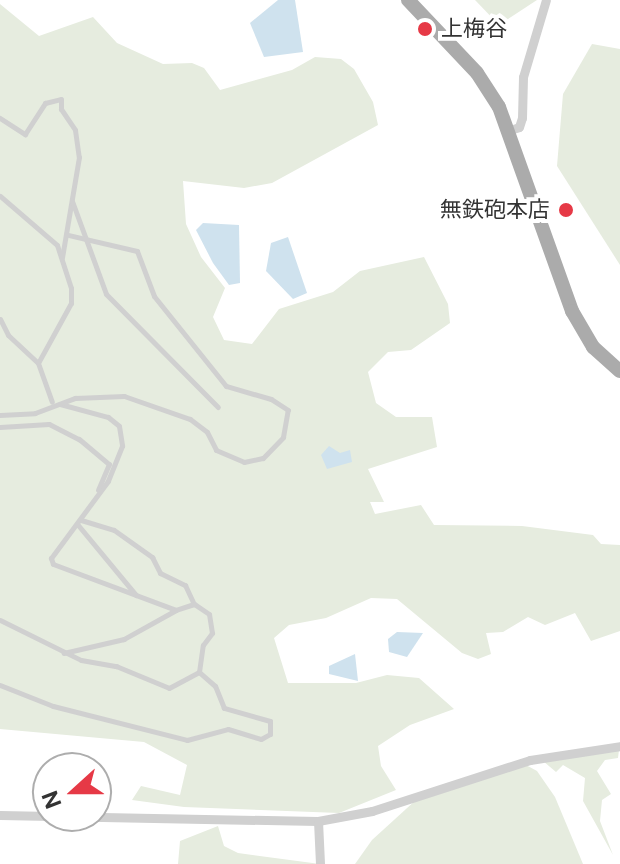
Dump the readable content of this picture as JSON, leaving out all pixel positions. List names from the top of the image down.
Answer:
{
  "places": ["上梅谷", "無鉄砲本店"],
  "north": "left"
}
